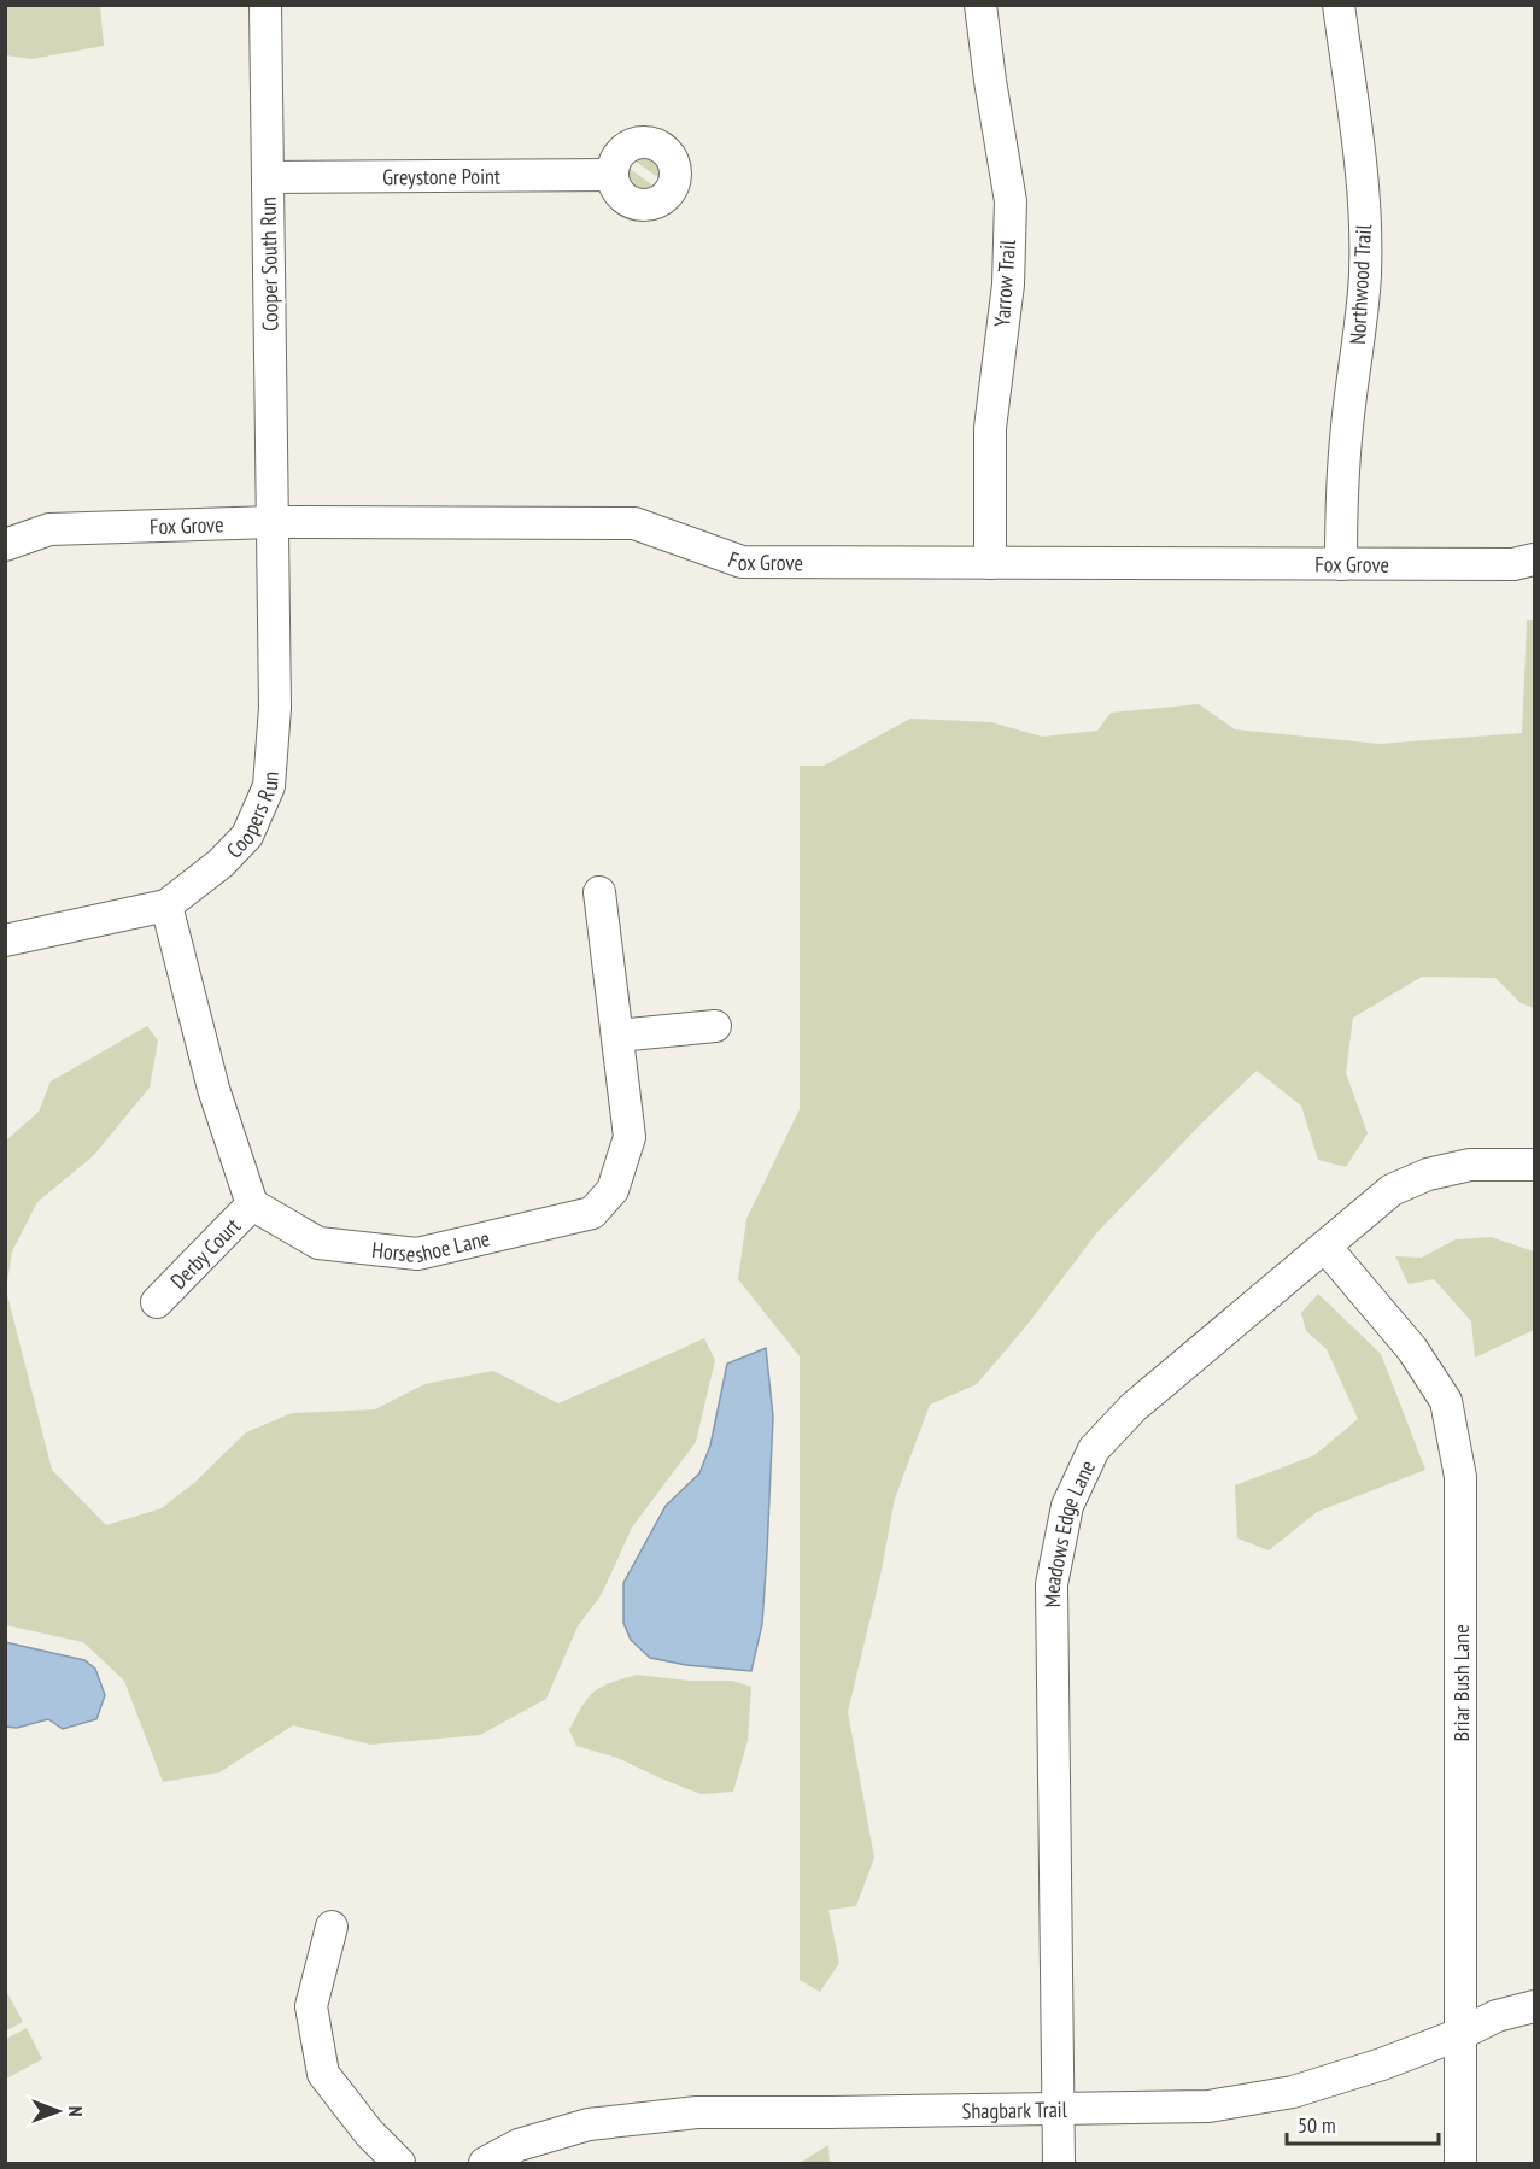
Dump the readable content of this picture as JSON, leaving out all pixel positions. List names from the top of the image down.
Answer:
{
  "streets": {
    "street": [
      "Greystone Point",
      "Cooper South Run",
      "Yarrow Trail",
      "Northwood Trail",
      "Fox Grove",
      "Coopers Run",
      "Horseshoe Lane",
      "Derby Court",
      "Meadows Edge Lane",
      "Briar Bush Lane",
      "Shagbark Trail"
    ]
  },
  "crossings": [
    ["Greystone Point", "Cooper South Run"],
    ["Cooper South Run", "Fox Grove"],
    ["Cooper South Run", "Coopers Run"],
    ["Yarrow Trail", "Fox Grove"],
    ["Northwood Trail", "Fox Grove"],
    ["Fox Grove", "Coopers Run"],
    ["Horseshoe Lane", "Derby Court"],
    ["Meadows Edge Lane", "Briar Bush Lane"],
    ["Meadows Edge Lane", "Shagbark Trail"],
    ["Briar Bush Lane", "Shagbark Trail"]
  ],
  "scale_bar": "50 m",
  "north": "right"
}
